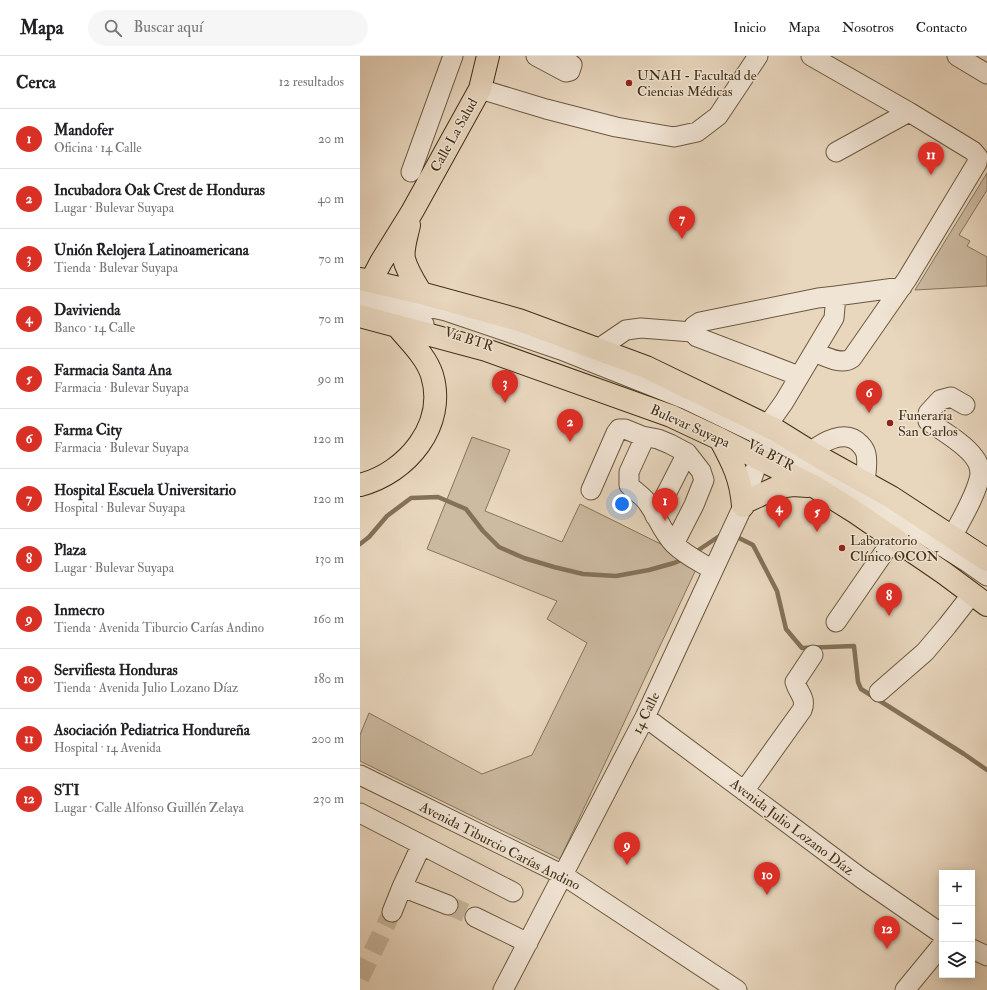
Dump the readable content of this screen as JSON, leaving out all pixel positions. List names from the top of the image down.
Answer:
{
  "streets": {
    "main road": ["Calle La Salud", "Bulevar Suyapa"],
    "street": [
      "Vía BTR",
      "14 Calle",
      "Avenida Julio Lozano Díaz",
      "Avenida Tiburcio Carías Andino"
    ]
  },
  "crossings": [
    ["Calle La Salud", "Vía BTR"],
    ["Calle La Salud", "Bulevar Suyapa"],
    ["Vía BTR", "Bulevar Suyapa"],
    ["Vía BTR", "14 Calle"],
    ["Bulevar Suyapa", "14 Calle"],
    ["14 Calle", "Avenida Julio Lozano Díaz"],
    ["14 Calle", "Avenida Tiburcio Carías Andino"]
  ],
  "places": ["UNAH - Facultad de Ciencias Médicas", "Funeraria San Carlos", "Laboratorio Clínico OCON"],
  "page": {
    "header": "Mapa",
    "search": "Buscar aquí",
    "nav": [
      "Inicio",
      "Mapa",
      "Nosotros",
      "Contacto"
    ],
    "heading": ["Cerca", "12 resultados"],
    "list": [
      {
        "mark": "1",
        "name": "Mandofer",
        "note": "Oficina · 14 Calle",
        "value": "20 m"
      },
      {
        "mark": "2",
        "name": "Incubadora Oak Crest de Honduras",
        "note": "Lugar · Bulevar Suyapa",
        "value": "40 m"
      },
      {
        "mark": "3",
        "name": "Unión Relojera Latinoamericana",
        "note": "Tienda · Bulevar Suyapa",
        "value": "70 m"
      },
      {
        "mark": "4",
        "name": "Davivienda",
        "note": "Banco · 14 Calle",
        "value": "70 m"
      },
      {
        "mark": "5",
        "name": "Farmacia Santa Ana",
        "note": "Farmacia · Bulevar Suyapa",
        "value": "90 m"
      },
      {
        "mark": "6",
        "name": "Farma City",
        "note": "Farmacia · Bulevar Suyapa",
        "value": "120 m"
      },
      {
        "mark": "7",
        "name": "Hospital Escuela Universitario",
        "note": "Hospital · Bulevar Suyapa",
        "value": "120 m"
      },
      {
        "mark": "8",
        "name": "Plaza",
        "note": "Lugar · Bulevar Suyapa",
        "value": "130 m"
      },
      {
        "mark": "9",
        "name": "Inmecro",
        "note": "Tienda · Avenida Tiburcio Carías Andino",
        "value": "160 m"
      },
      {
        "mark": "10",
        "name": "Servifiesta Honduras",
        "note": "Tienda · Avenida Julio Lozano Díaz",
        "value": "180 m"
      },
      {
        "mark": "11",
        "name": "Asociación Pediatrica Hondureña",
        "note": "Hospital · 14 Avenida",
        "value": "200 m"
      },
      {
        "mark": "12",
        "name": "STI",
        "note": "Lugar · Calle Alfonso Guillén Zelaya",
        "value": "230 m"
      }
    ],
    "pins": [
      "11",
      "7",
      "3",
      "6",
      "2",
      "1",
      "4",
      "5",
      "8",
      "9",
      "10",
      "12"
    ],
    "map_buttons": ["+", "−"]
  }
}
